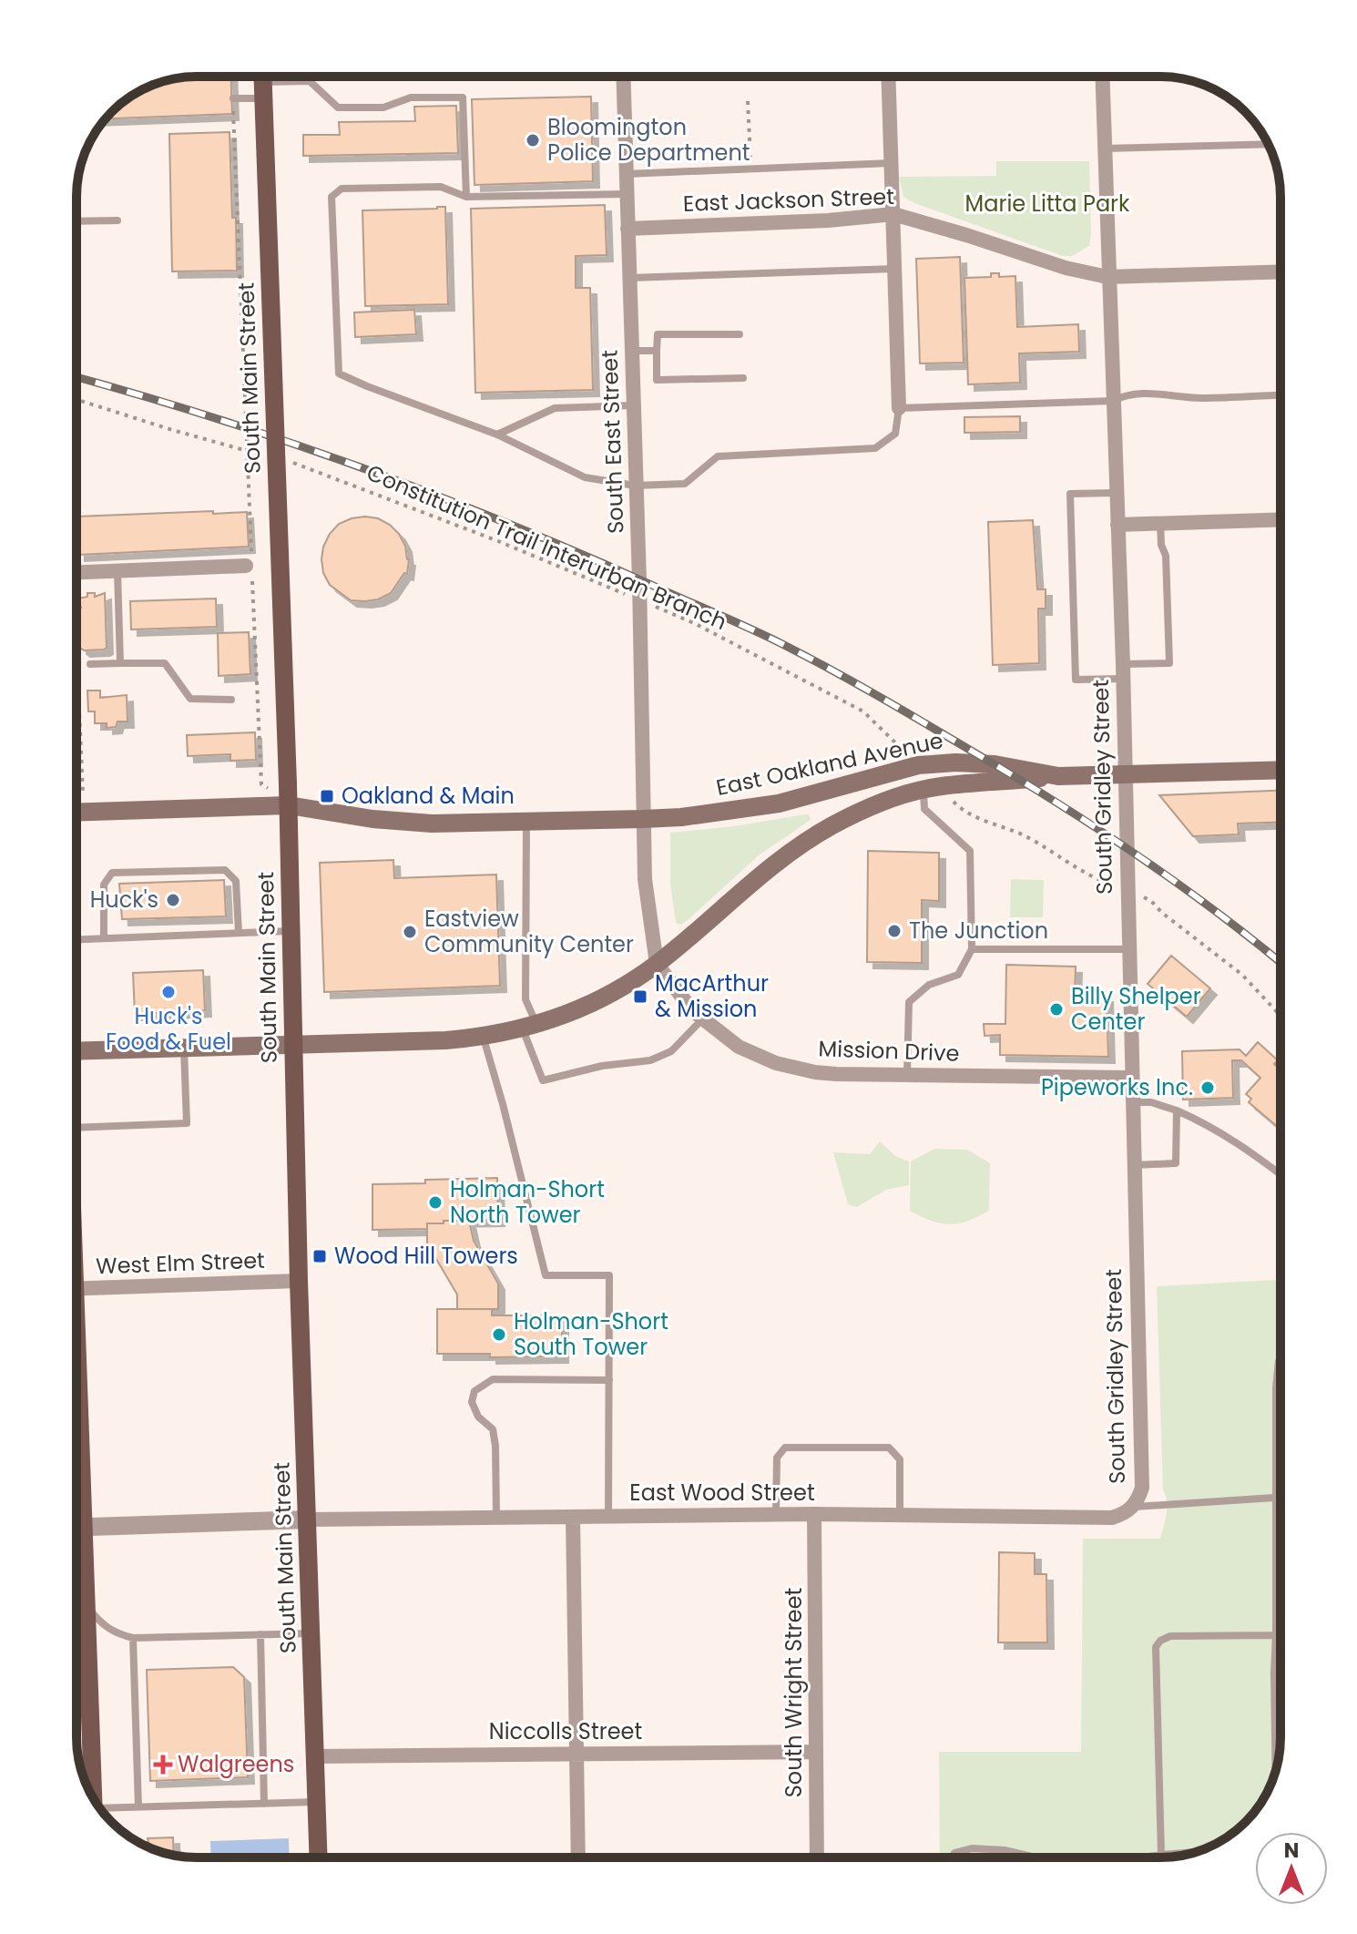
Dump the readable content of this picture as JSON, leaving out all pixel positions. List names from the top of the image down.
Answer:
{
  "streets": {
    "main road": ["South Main Street", "East Oakland Avenue"],
    "street": [
      "East Jackson Street",
      "South East Street",
      "South Gridley Street",
      "Mission Drive",
      "West Elm Street",
      "East Wood Street",
      "South Wright Street",
      "Niccolls Street"
    ],
    "path": ["Constitution Trail Interurban Branch"]
  },
  "crossings": [
    ["East Jackson Street", "South East Street"],
    ["East Jackson Street", "South Gridley Street"],
    ["South Main Street", "East Oakland Avenue"],
    ["South Main Street", "West Elm Street"],
    ["South Main Street", "East Wood Street"],
    ["South Main Street", "Niccolls Street"],
    ["South East Street", "Constitution Trail Interurban Branch"],
    ["South East Street", "East Oakland Avenue"],
    ["South East Street", "Mission Drive"],
    ["Constitution Trail Interurban Branch", "East Oakland Avenue"],
    ["East Oakland Avenue", "South Gridley Street"],
    ["East Oakland Avenue", "Mission Drive"],
    ["South Gridley Street", "Mission Drive"],
    ["South Gridley Street", "East Wood Street"],
    ["East Wood Street", "South Wright Street"],
    ["South Wright Street", "Niccolls Street"]
  ],
  "parks": ["Marie Litta Park"],
  "places": {
    "other": [
      "Bloomington Police Department",
      "Huck's",
      "The Junction",
      "Eastview Community Center",
      "Huck's Food & Fuel",
      "Billy Shelper Center",
      "Pipeworks Inc.",
      "Holman-Short North Tower",
      "Holman-Short South Tower"
    ],
    "transit": ["Oakland & Main", "MacArthur & Mission", "Wood Hill Towers"],
    "health": ["Walgreens"]
  },
  "north": "top"
}
